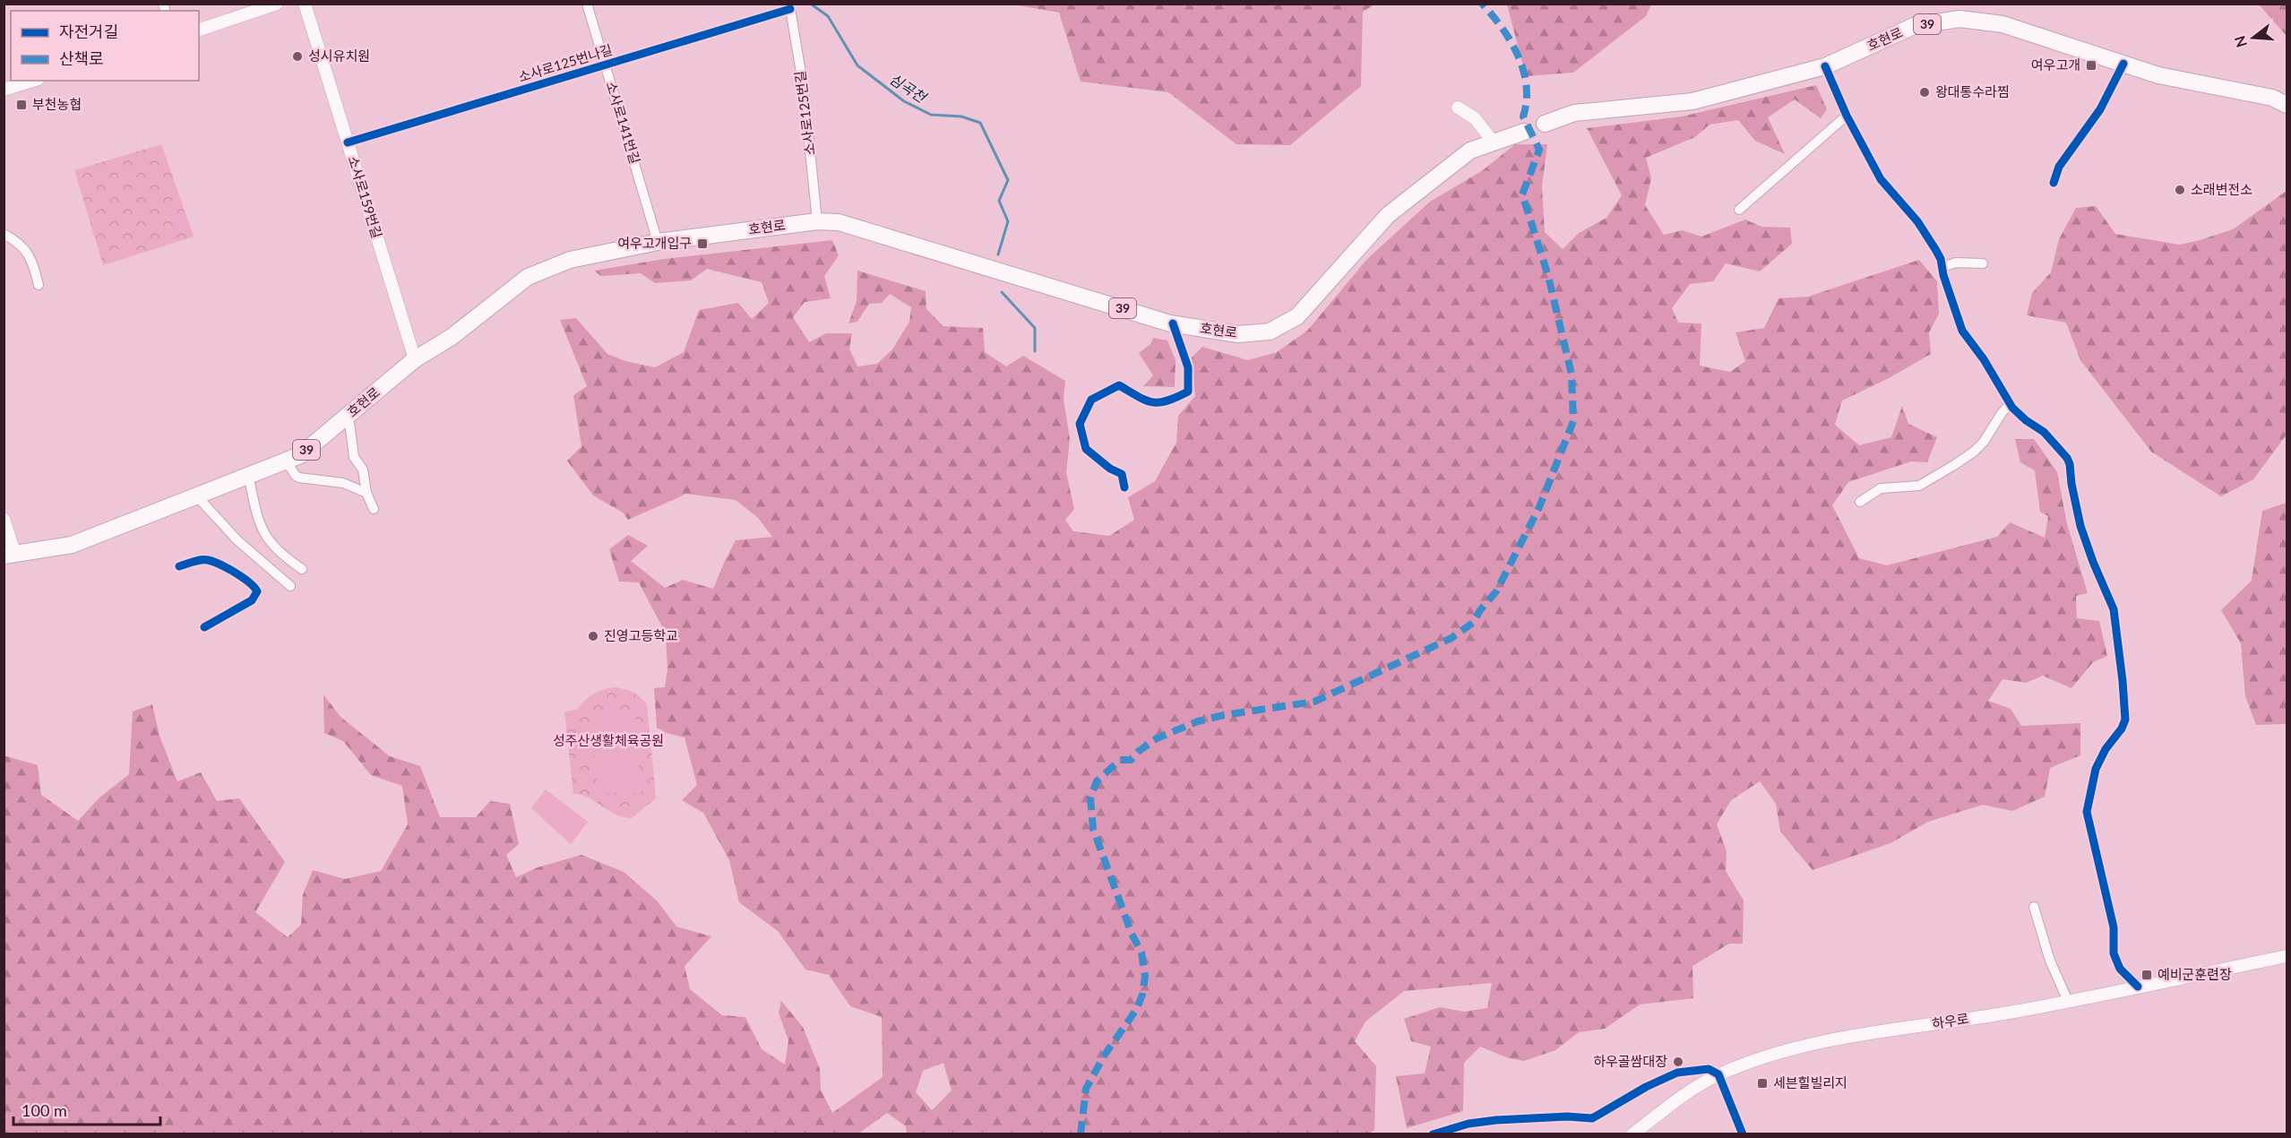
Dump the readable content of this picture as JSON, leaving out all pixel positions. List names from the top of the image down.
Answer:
{
  "streets": {
    "main road": ["39", "호현로"],
    "street": [
      "소사로125번나길",
      "소사로125번길",
      "소사로141번길",
      "소사로159번길",
      "하우로"
    ]
  },
  "crossings": [
    ["호현로", "소사로125번길"],
    ["호현로", "소사로141번길"],
    ["호현로", "소사로159번길"],
    ["소사로125번나길", "소사로125번길"],
    ["소사로125번나길", "소사로141번길"],
    ["소사로125번나길", "소사로159번길"]
  ],
  "water": ["심곡천"],
  "parks": ["성주산생활체육공원"],
  "places": {
    "other": [
      "성시유치원",
      "왕대통수라찜",
      "소래변전소",
      "진영고등학교",
      "하우골쌈대장"
    ],
    "transit": [
      "여우고개",
      "부천농협",
      "여우고개입구",
      "예비군훈련장",
      "세븐힐빌리지"
    ]
  },
  "legend": ["자전거길", "산책로"],
  "scale_bar": "100 m",
  "north": "left"
}
